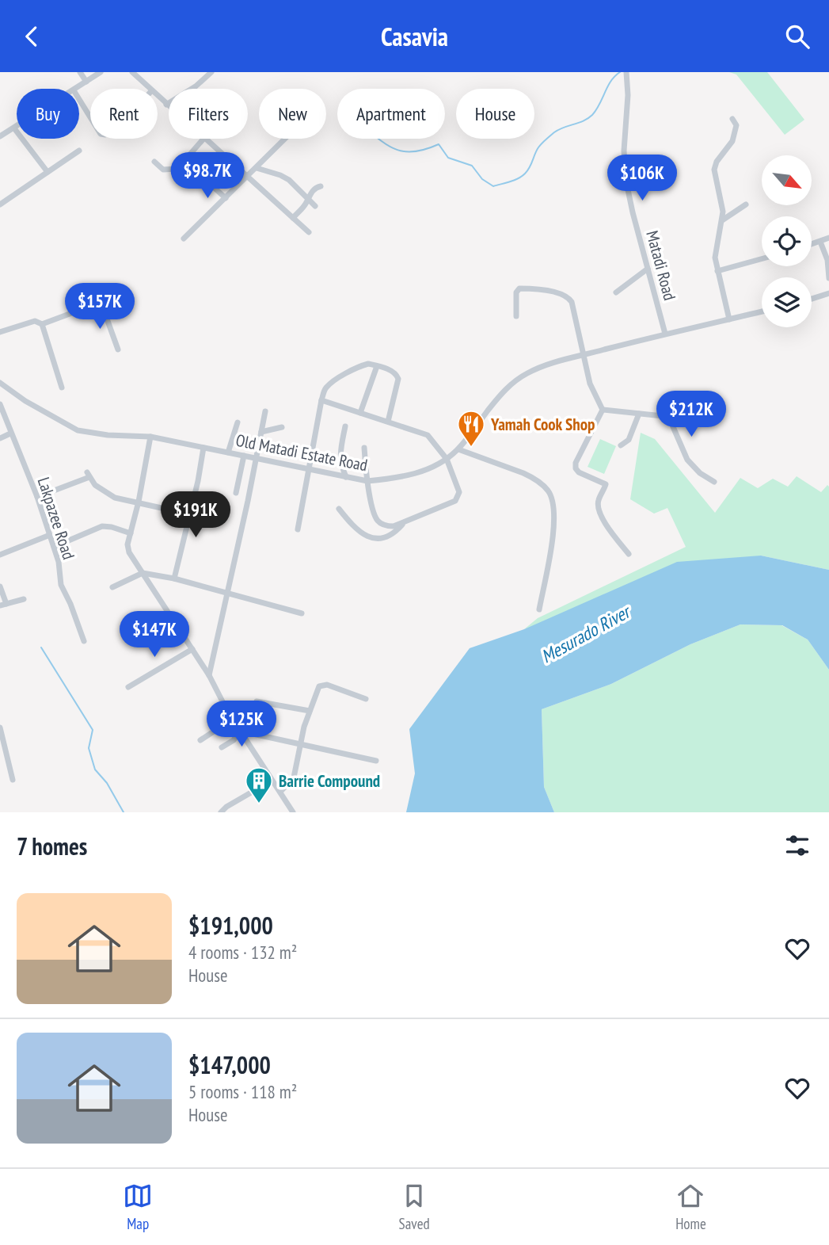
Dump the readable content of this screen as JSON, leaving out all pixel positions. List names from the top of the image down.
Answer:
{
  "streets": {
    "street": ["Matadi Road", "Old Matadi Estate Road", "Lakpazee Road"]
  },
  "crossings": [
    ["Matadi Road", "Old Matadi Estate Road"]
  ],
  "water": ["Mesurado River"],
  "places": {
    "restaurant": ["Yamah Cook Shop"],
    "building": ["Barrie Compound"]
  },
  "north": "bottom right",
  "page": {
    "header": "Casavia",
    "chip": [
      "Buy",
      "Rent",
      "Filters",
      "New",
      "Apartment",
      "House"
    ],
    "price": [
      "$98.7K",
      "$106K",
      "$157K",
      "$212K",
      "$191K",
      "$147K",
      "$125K"
    ],
    "heading": "7 homes",
    "list": [
      {
        "name": "$191,000",
        "note": "4 rooms · 132 m² · House"
      },
      {
        "name": "$147,000",
        "note": "5 rooms · 118 m² · House"
      }
    ],
    "tabs": ["Map", "Saved", "Home"]
  }
}
